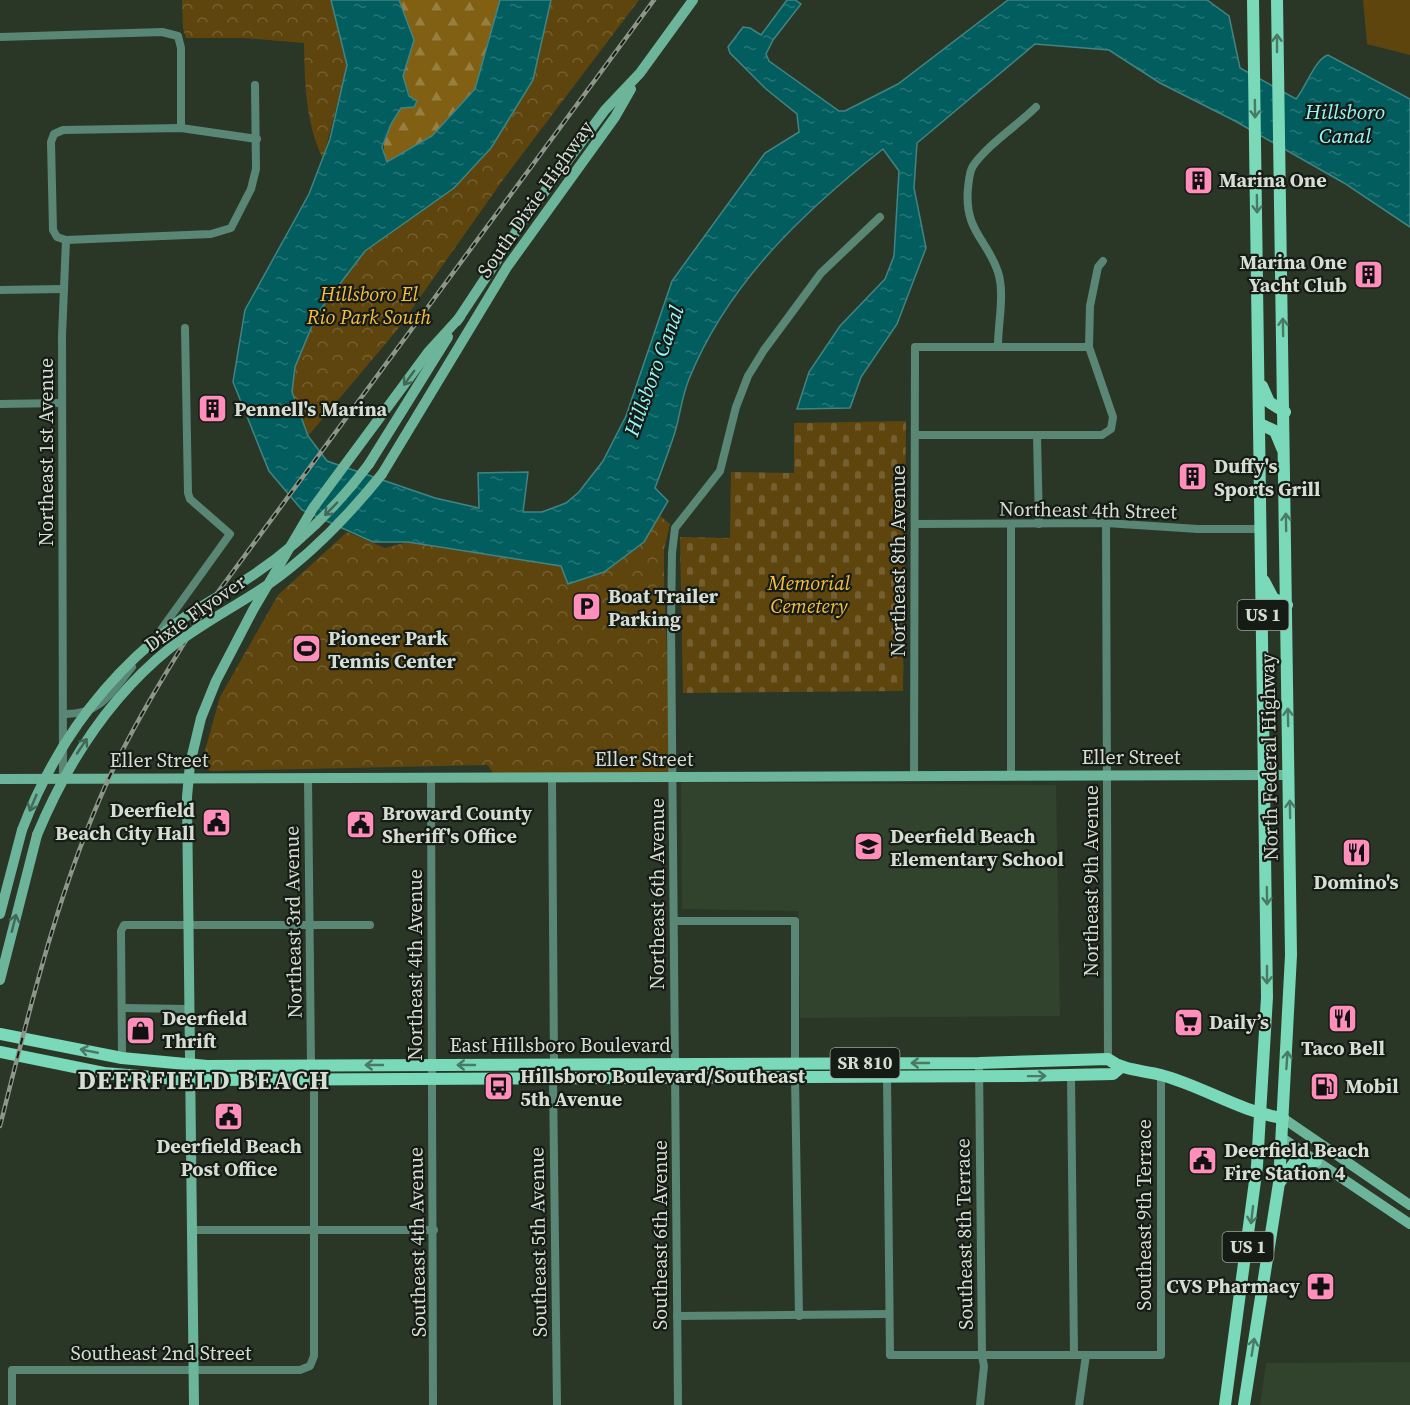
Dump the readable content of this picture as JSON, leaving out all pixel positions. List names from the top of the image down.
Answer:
{
  "streets": {
    "main road": [
      "South Dixie Highway",
      "Dixie Flyover",
      "US 1",
      "Eller Street",
      "North Federal Highway",
      "East Hillsboro Boulevard",
      "SR 810"
    ],
    "street": [
      "Northeast 1st Avenue",
      "Northeast 4th Street",
      "Northeast 8th Avenue",
      "Northeast 9th Avenue",
      "Northeast 6th Avenue",
      "Northeast 3rd Avenue",
      "Northeast 4th Avenue",
      "Southeast 9th Terrace",
      "Southeast 8th Terrace",
      "Southeast 6th Avenue",
      "Southeast 4th Avenue",
      "Southeast 5th Avenue",
      "Southeast 2nd Street"
    ]
  },
  "crossings": [
    ["South Dixie Highway", "Dixie Flyover"],
    ["Northeast 1st Avenue", "Eller Street"],
    ["Northeast 4th Street", "Northeast 8th Avenue"],
    ["Northeast 4th Street", "North Federal Highway"],
    ["Northeast 4th Street", "Northeast 9th Avenue"],
    ["Northeast 8th Avenue", "Eller Street"],
    ["US 1", "North Federal Highway"],
    ["US 1", "East Hillsboro Boulevard"],
    ["Eller Street", "North Federal Highway"],
    ["Eller Street", "Northeast 9th Avenue"],
    ["Eller Street", "Northeast 6th Avenue"],
    ["Eller Street", "Northeast 3rd Avenue"],
    ["Eller Street", "Northeast 4th Avenue"],
    ["North Federal Highway", "East Hillsboro Boulevard"],
    ["Northeast 9th Avenue", "East Hillsboro Boulevard"],
    ["Northeast 6th Avenue", "East Hillsboro Boulevard"],
    ["Northeast 6th Avenue", "Southeast 6th Avenue"],
    ["Northeast 3rd Avenue", "East Hillsboro Boulevard"],
    ["Northeast 4th Avenue", "East Hillsboro Boulevard"],
    ["Northeast 4th Avenue", "Southeast 4th Avenue"],
    ["East Hillsboro Boulevard", "Southeast 9th Terrace"],
    ["East Hillsboro Boulevard", "Southeast 8th Terrace"],
    ["East Hillsboro Boulevard", "Southeast 6th Avenue"],
    ["East Hillsboro Boulevard", "Southeast 4th Avenue"],
    ["East Hillsboro Boulevard", "Southeast 5th Avenue"]
  ],
  "districts": ["DEERFIELD BEACH"],
  "water": ["Hillsboro Canal"],
  "parks": ["Hillsboro El Rio Park South", "Memorial Cemetery"],
  "places": {
    "building": [
      "Marina One",
      "Marina One Yacht Club",
      "Pennell's Marina",
      "Duffy's Sports Grill"
    ],
    "parking": ["Boat Trailer Parking"],
    "sports": ["Pioneer Park Tennis Center"],
    "public building": [
      "Deerfield Beach City Hall",
      "Broward County Sheriff's Office",
      "Deerfield Beach Post Office",
      "Deerfield Beach Fire Station 4"
    ],
    "school or university": ["Deerfield Beach Elementary School"],
    "restaurant": ["Domino's", "Taco Bell"],
    "supermarket": ["Daily’s"],
    "shop": ["Deerfield Thrift"],
    "fuel station": ["Mobil"],
    "bus stop": ["Hillsboro Boulevard/Southeast 5th Avenue"],
    "pharmacy": ["CVS Pharmacy"]
  }
}
